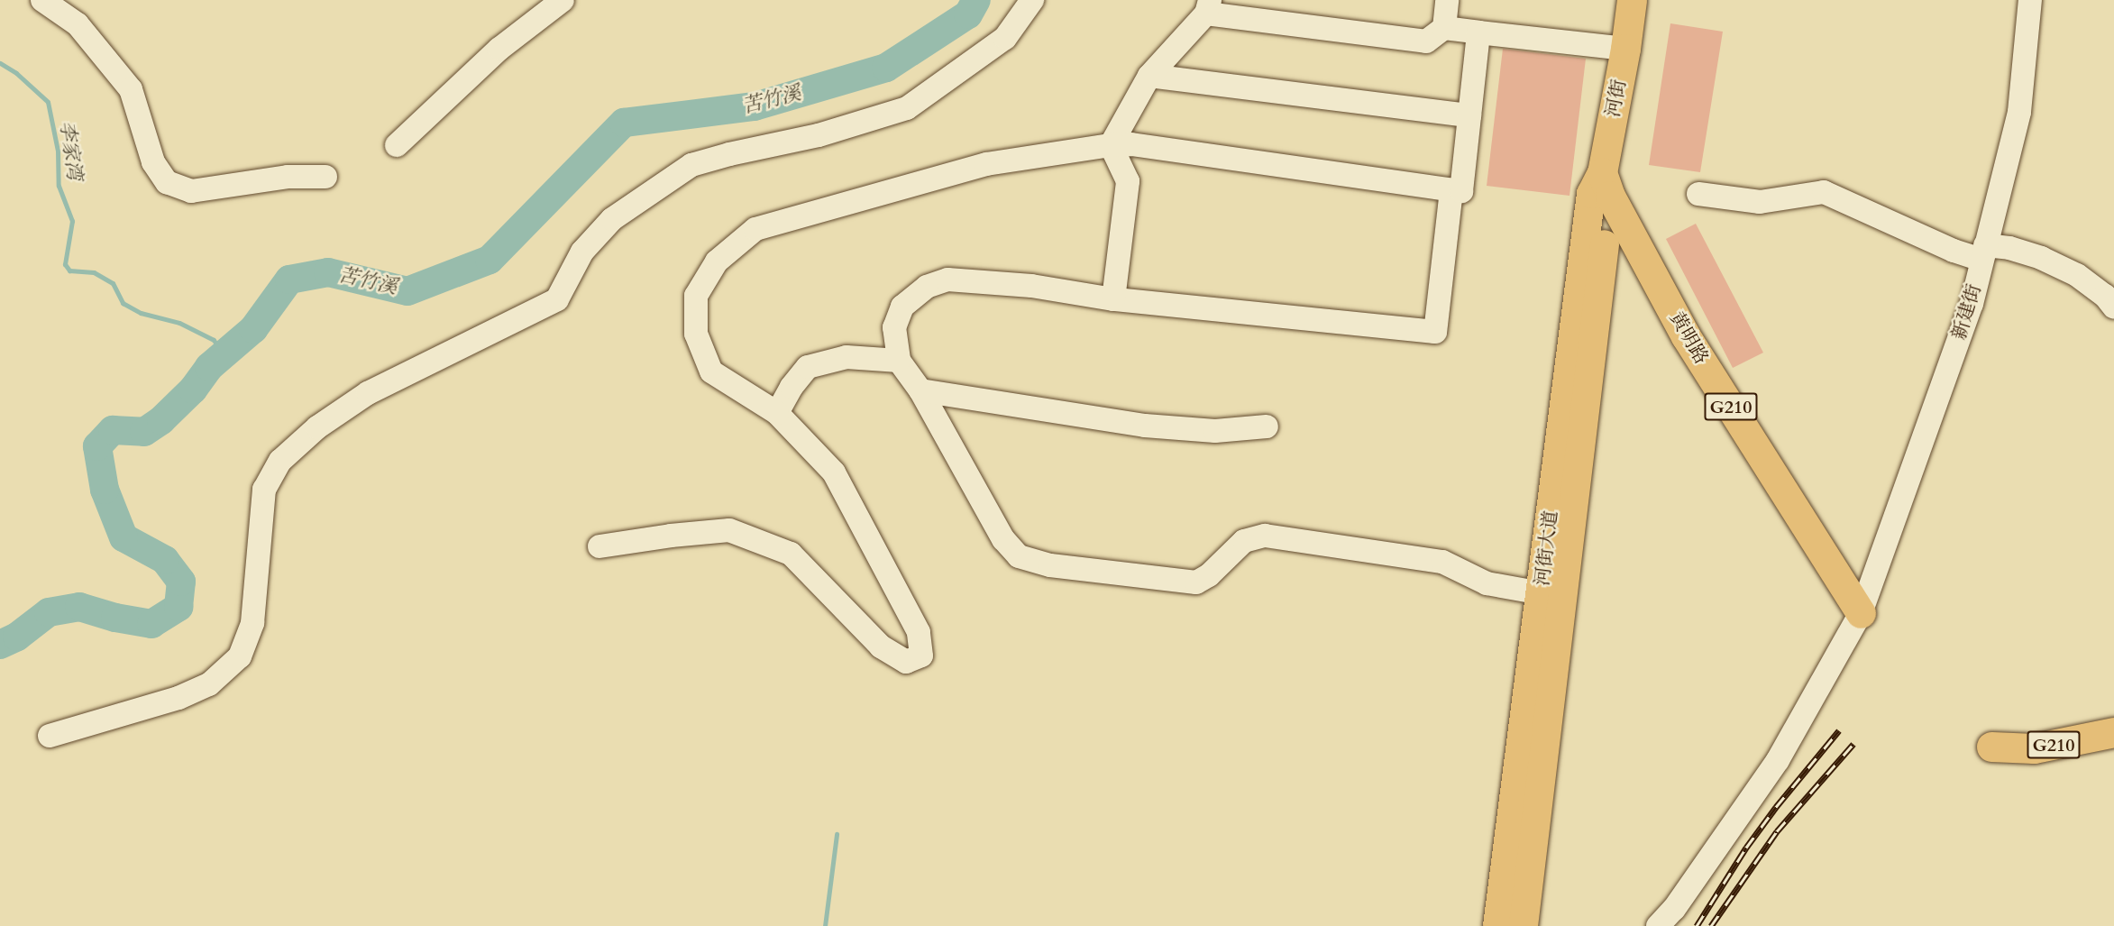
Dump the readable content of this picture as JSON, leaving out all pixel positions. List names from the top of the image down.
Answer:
{
  "streets": {
    "highway": ["河街", "黄明路", "G210"],
    "main road": ["河街大道"],
    "street": ["新建街"]
  },
  "crossings": [
    ["河街", "黄明路"],
    ["河街", "河街大道"],
    ["新建街", "黄明路"],
    ["黄明路", "河街大道"]
  ],
  "water": ["苦竹溪", "李家湾"]
}
